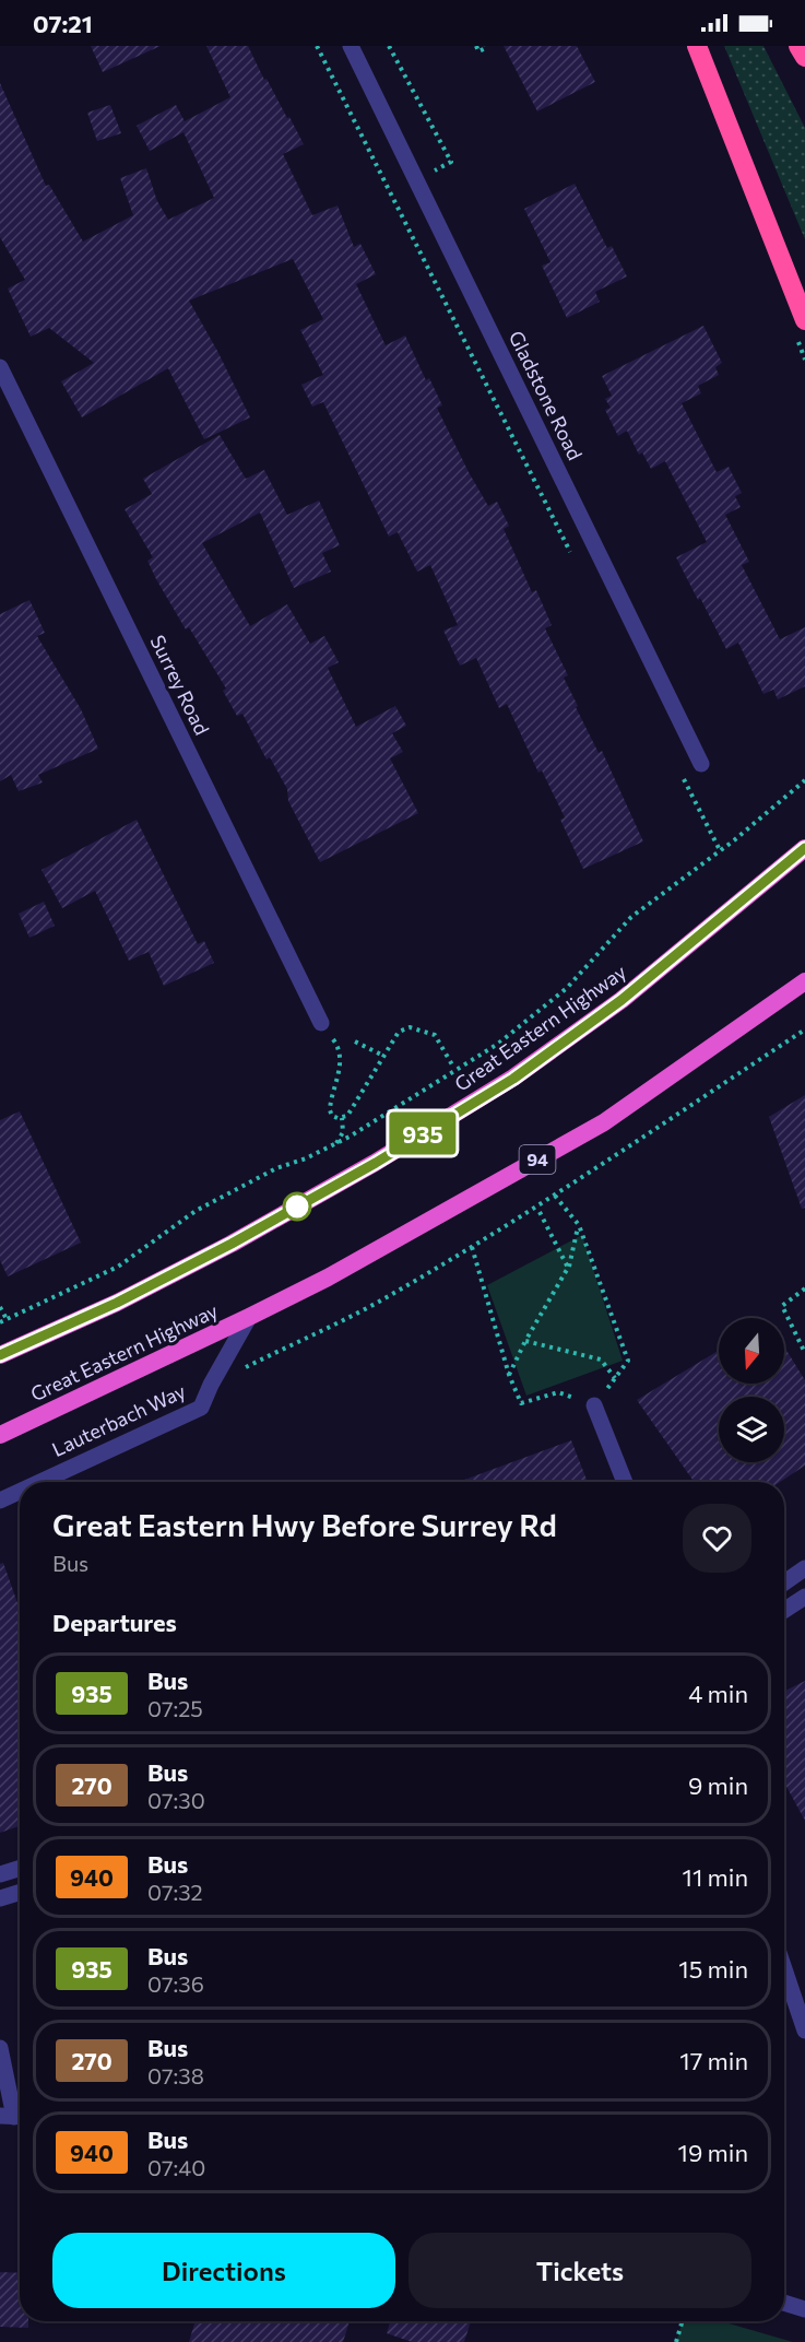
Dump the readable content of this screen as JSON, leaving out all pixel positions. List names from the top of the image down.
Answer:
{
  "streets": {
    "highway": ["Great Eastern Highway", "94"],
    "street": ["Gladstone Road", "Surrey Road", "Lauterbach Way"]
  },
  "crossings": [
    ["Great Eastern Highway", "Lauterbach Way"]
  ],
  "lines": ["bus line 935"],
  "north": "bottom",
  "page": {
    "status": "07:21",
    "on_map": "935",
    "heading": [
      ["Great Eastern Hwy Before Surrey Rd", "Bus"],
      "Departures"
    ],
    "list": [
      {
        "mark": "935",
        "name": "Bus",
        "note": "07:25",
        "value": "4 min"
      },
      {
        "mark": "270",
        "name": "Bus",
        "note": "07:30",
        "value": "9 min"
      },
      {
        "mark": "940",
        "name": "Bus",
        "note": "07:32",
        "value": "11 min"
      },
      {
        "mark": "935",
        "name": "Bus",
        "note": "07:36",
        "value": "15 min"
      },
      {
        "mark": "270",
        "name": "Bus",
        "note": "07:38",
        "value": "17 min"
      },
      {
        "mark": "940",
        "name": "Bus",
        "note": "07:40",
        "value": "19 min"
      }
    ],
    "buttons": ["Directions", "Tickets"]
  }
}
